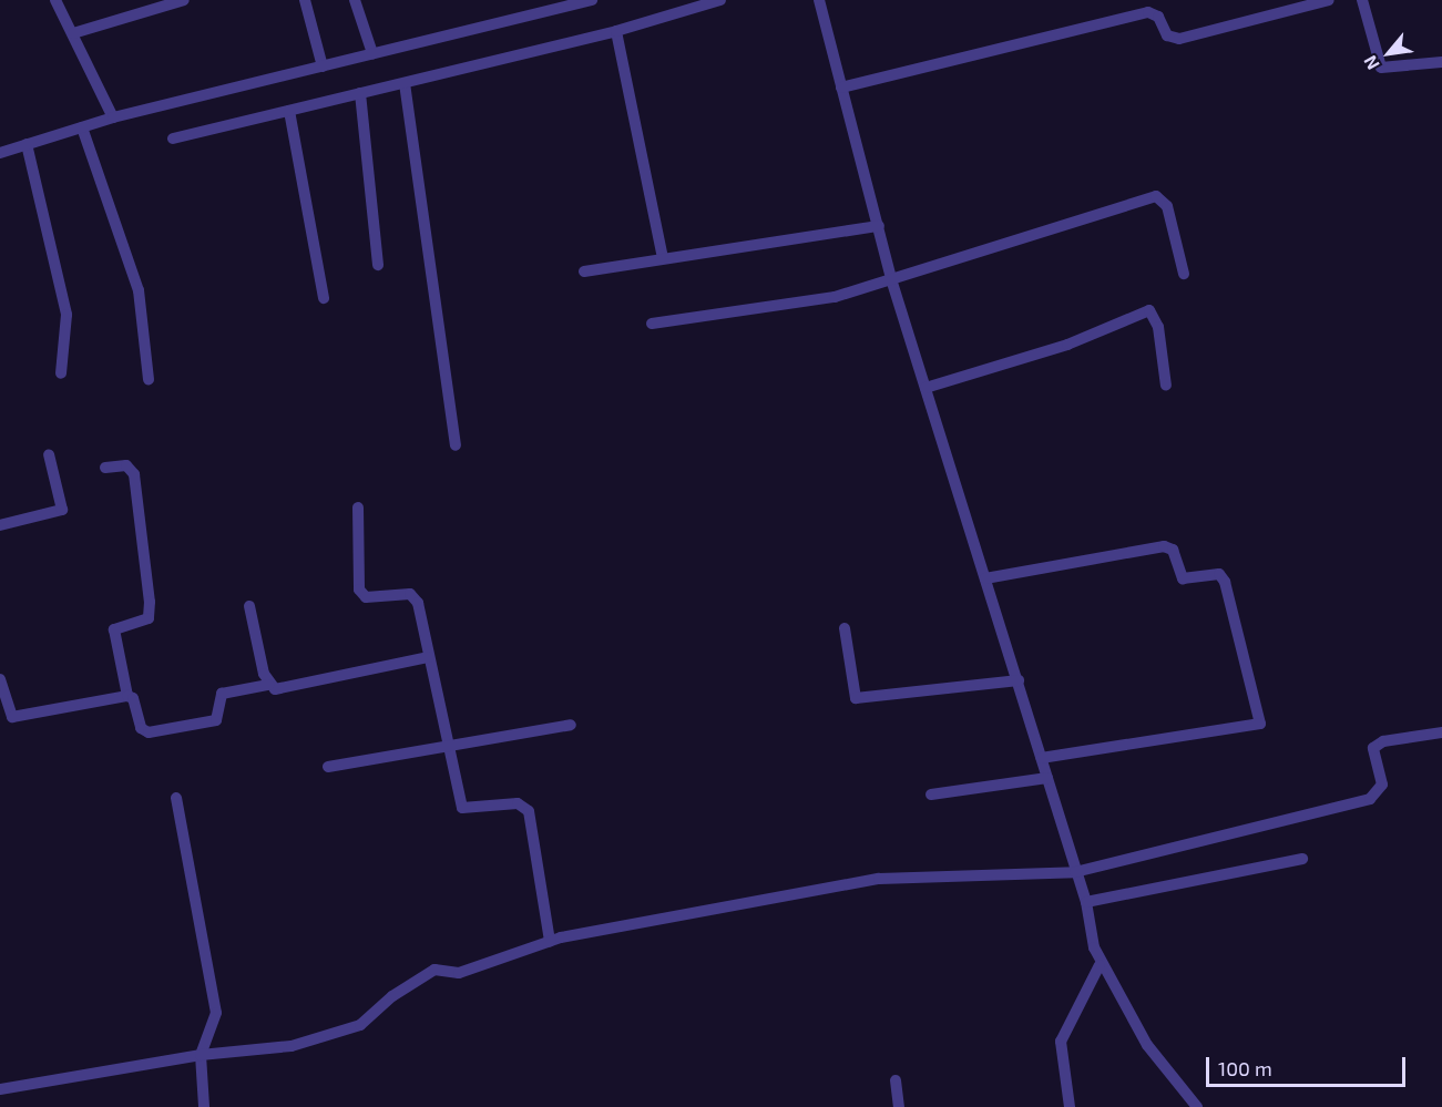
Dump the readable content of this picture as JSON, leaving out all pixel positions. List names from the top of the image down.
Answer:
{
  "scale_bar": "100 m",
  "north": "bottom left"
}
